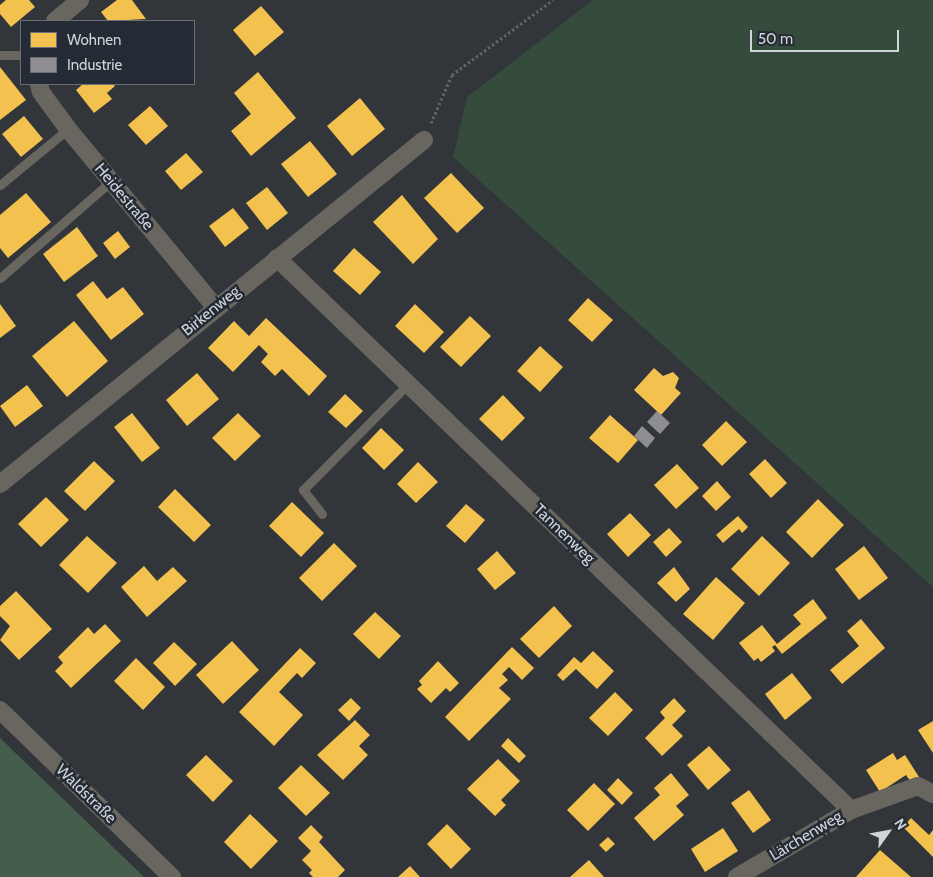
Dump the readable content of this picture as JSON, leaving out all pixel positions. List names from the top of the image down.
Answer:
{
  "streets": {
    "street": [
      "Heidestraße",
      "Birkenweg",
      "Tannenweg",
      "Waldstraße",
      "Lärchenweg"
    ]
  },
  "crossings": [
    ["Heidestraße", "Birkenweg"],
    ["Birkenweg", "Tannenweg"],
    ["Tannenweg", "Lärchenweg"]
  ],
  "legend": ["Wohnen", "Industrie"],
  "scale_bar": "50 m",
  "north": "top right"
}
